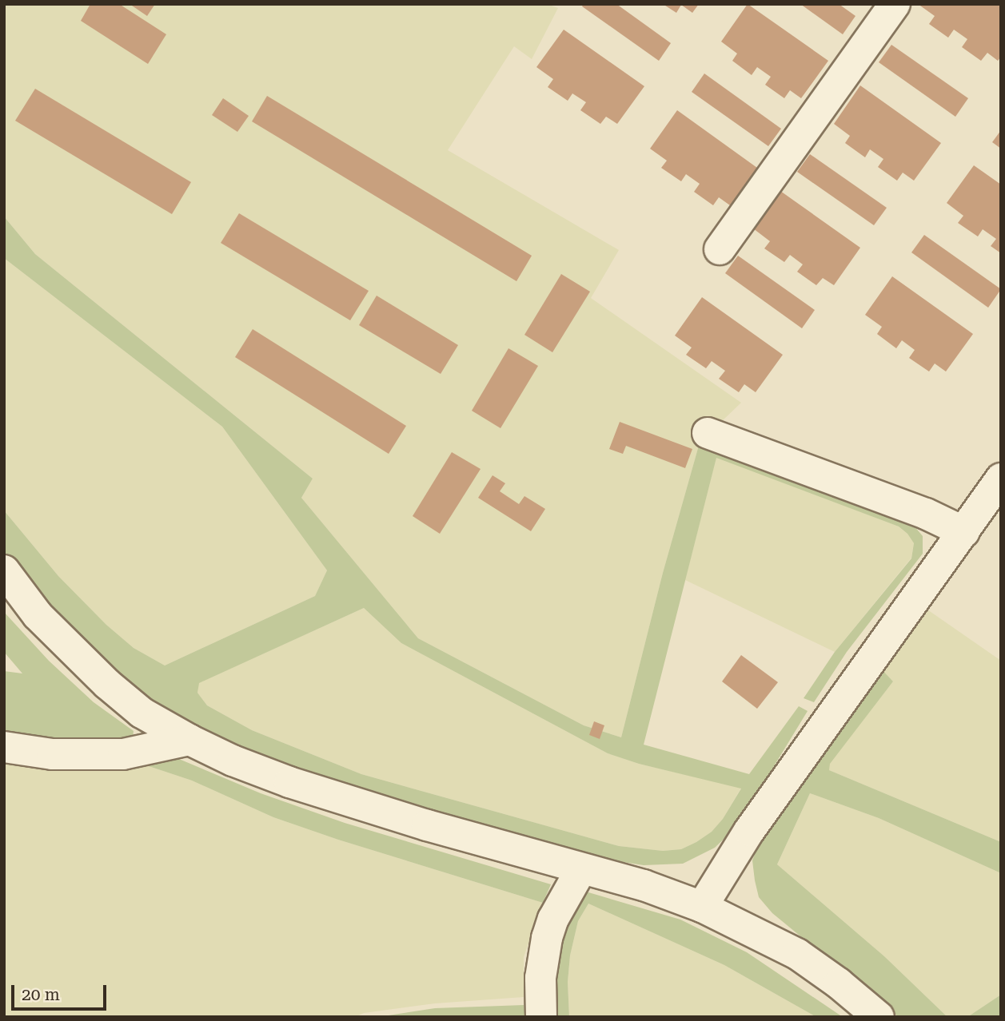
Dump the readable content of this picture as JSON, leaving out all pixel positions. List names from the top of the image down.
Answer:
{
  "scale_bar": "20 m"
}
